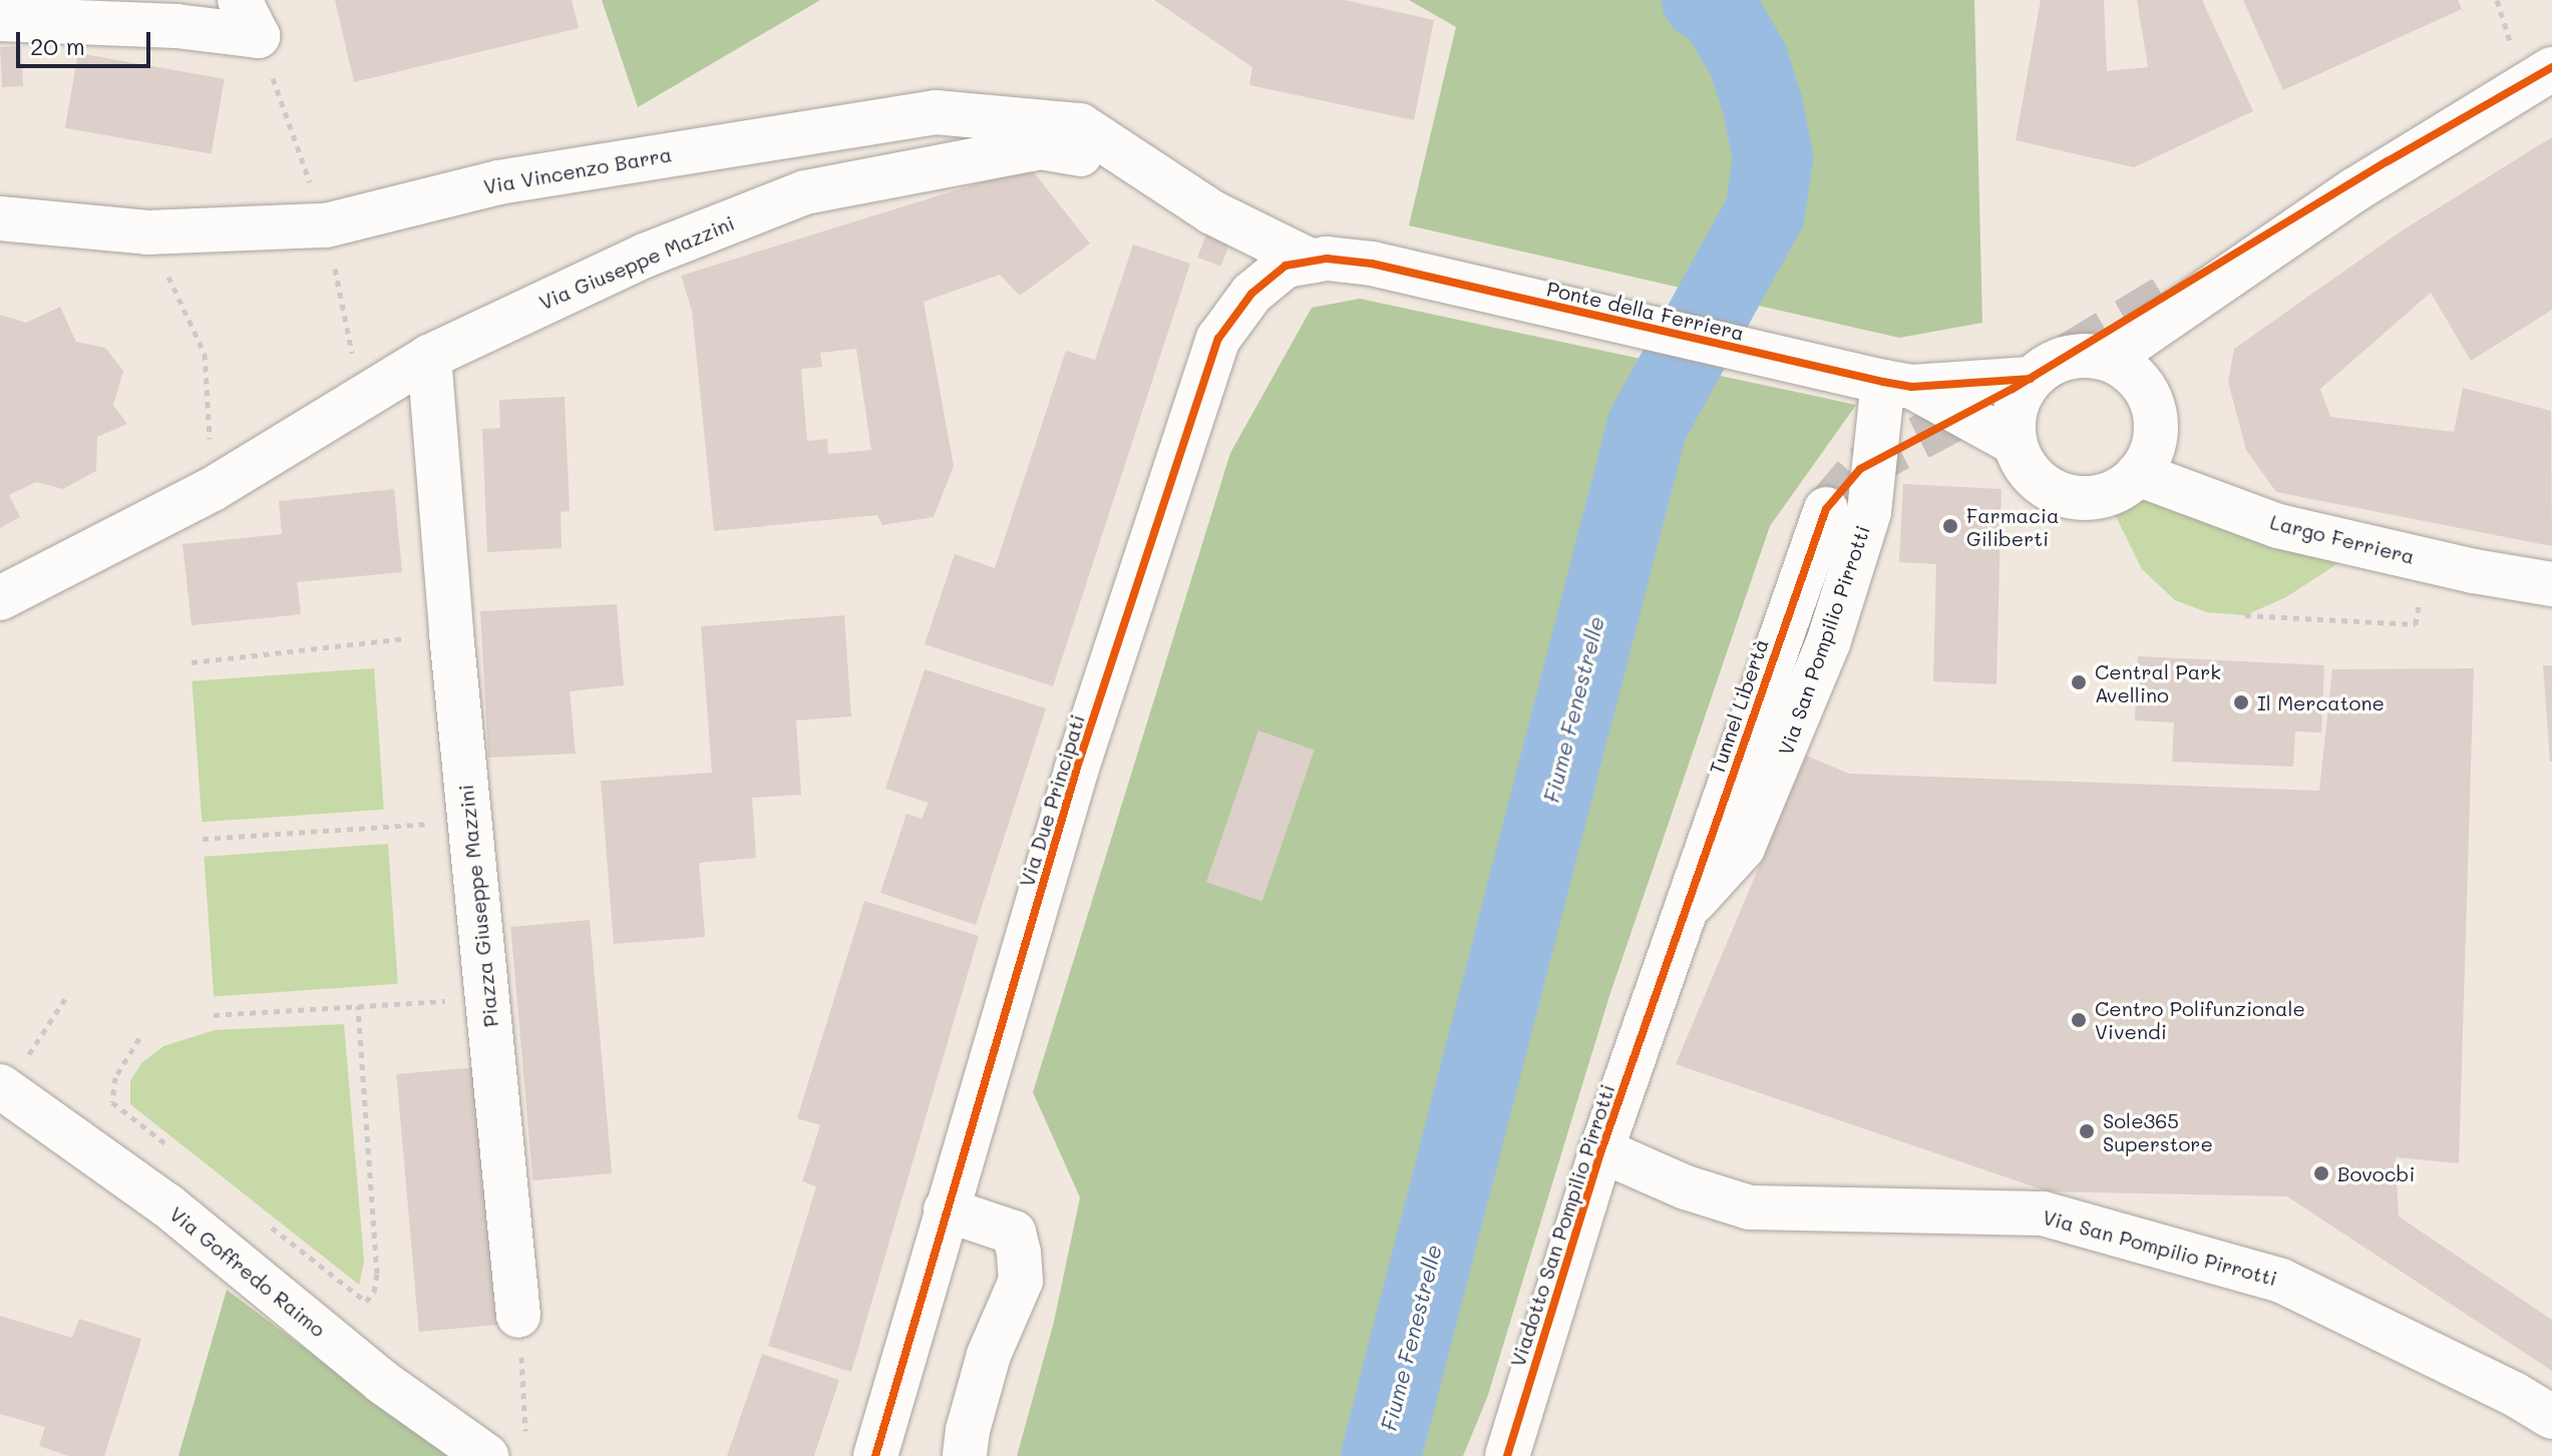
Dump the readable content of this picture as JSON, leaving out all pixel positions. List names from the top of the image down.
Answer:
{
  "streets": {
    "street": [
      "Via Vincenzo Barra",
      "Via Giuseppe Mazzini",
      "Ponte della Ferriera",
      "Largo Ferriera",
      "Via San Pompilio Pirrotti",
      "Tunnel Libertà",
      "Via Due Principati",
      "Piazza Giuseppe Mazzini",
      "Viadotto San Pompilio Pirrotti",
      "Via Goffredo Raimo"
    ]
  },
  "crossings": [
    ["Via Vincenzo Barra", "Via Giuseppe Mazzini"],
    ["Via Giuseppe Mazzini", "Via Due Principati"],
    ["Via Giuseppe Mazzini", "Piazza Giuseppe Mazzini"],
    ["Ponte della Ferriera", "Via San Pompilio Pirrotti"],
    ["Ponte della Ferriera", "Via Due Principati"],
    ["Via San Pompilio Pirrotti", "Tunnel Libertà"],
    ["Via San Pompilio Pirrotti", "Viadotto San Pompilio Pirrotti"],
    ["Tunnel Libertà", "Viadotto San Pompilio Pirrotti"]
  ],
  "water": ["Fiume Fenestrelle"],
  "places": [
    "Farmacia Giliberti",
    "Central Park Avellino",
    "Il Mercatone",
    "Centro Polifunzionale Vivendi",
    "Sole365 Superstore",
    "Bovocbi"
  ],
  "scale_bar": "20 m"
}
